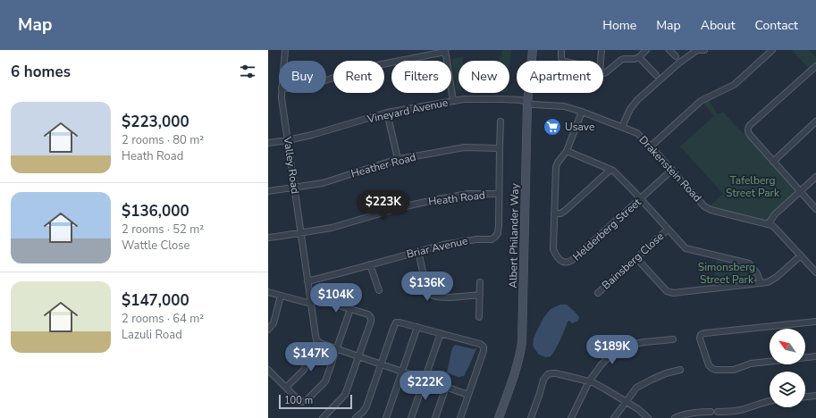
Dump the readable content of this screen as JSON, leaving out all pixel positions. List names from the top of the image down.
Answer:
{
  "streets": {
    "street": [
      "Vineyard Avenue",
      "Valley Road",
      "Heather Road",
      "Drakenstein Road",
      "Heath Road",
      "Helderberg Street",
      "Albert Philander Way",
      "Briar Avenue",
      "Bainsberg Close"
    ]
  },
  "crossings": [
    ["Vineyard Avenue", "Valley Road"],
    ["Vineyard Avenue", "Drakenstein Road"],
    ["Vineyard Avenue", "Albert Philander Way"],
    ["Valley Road", "Heather Road"],
    ["Valley Road", "Heath Road"],
    ["Valley Road", "Briar Avenue"],
    ["Heather Road", "Briar Avenue"],
    ["Drakenstein Road", "Helderberg Street"],
    ["Drakenstein Road", "Albert Philander Way"],
    ["Heath Road", "Briar Avenue"]
  ],
  "parks": ["Tafelberg Street Park", "Simonsberg Street Park"],
  "places": {
    "supermarket": ["Usave"]
  },
  "scale_bar": "100 m",
  "north": "top left",
  "page": {
    "header": "Map",
    "nav": [
      "Home",
      "Map",
      "About",
      "Contact"
    ],
    "heading": "6 homes",
    "chip": [
      "Buy",
      "Rent",
      "Filters",
      "New",
      "Apartment"
    ],
    "list": [
      {
        "name": "$223,000",
        "note": "2 rooms · 80 m² · Heath Road"
      },
      {
        "name": "$136,000",
        "note": "2 rooms · 52 m² · Wattle Close"
      },
      {
        "name": "$147,000",
        "note": "2 rooms · 64 m² · Lazuli Road"
      }
    ],
    "price": [
      "$223K",
      "$136K",
      "$104K",
      "$189K",
      "$147K",
      "$222K"
    ],
    "scale": "100 m"
  }
}
